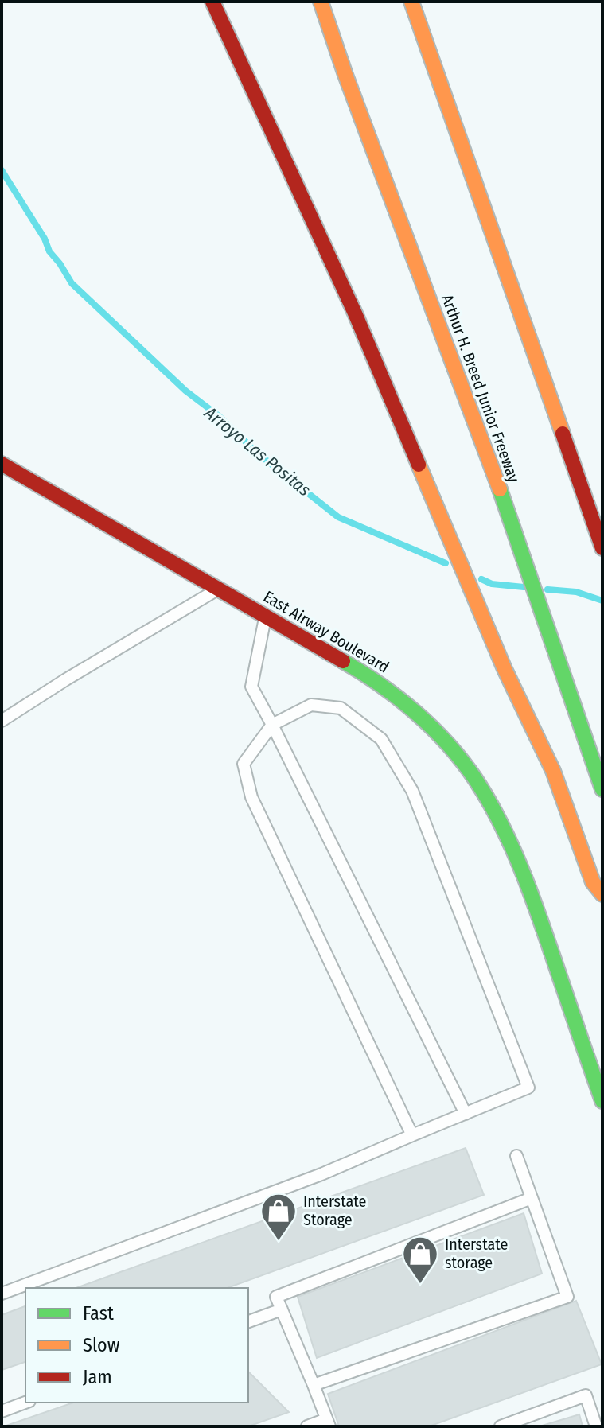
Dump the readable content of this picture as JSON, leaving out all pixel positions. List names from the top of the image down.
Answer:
{
  "streets": {
    "main road": ["Arthur H. Breed Junior Freeway", "East Airway Boulevard"]
  },
  "water": ["Arroyo Las Positas"],
  "places": {
    "shop": ["Interstate Storage", "Interstate storage"]
  },
  "legend": ["Fast", "Slow", "Jam"]
}
